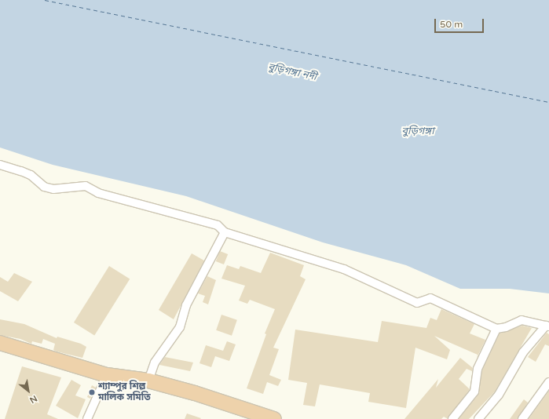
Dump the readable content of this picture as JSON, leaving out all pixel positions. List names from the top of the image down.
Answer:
{
  "water": ["বুড়িগঙ্গা নদী", "বুড়িগঙ্গা"],
  "places": ["শ্যাম্পুর শিল্প মালিক সমিতি"],
  "scale_bar": "50 m",
  "north": "bottom right"
}
